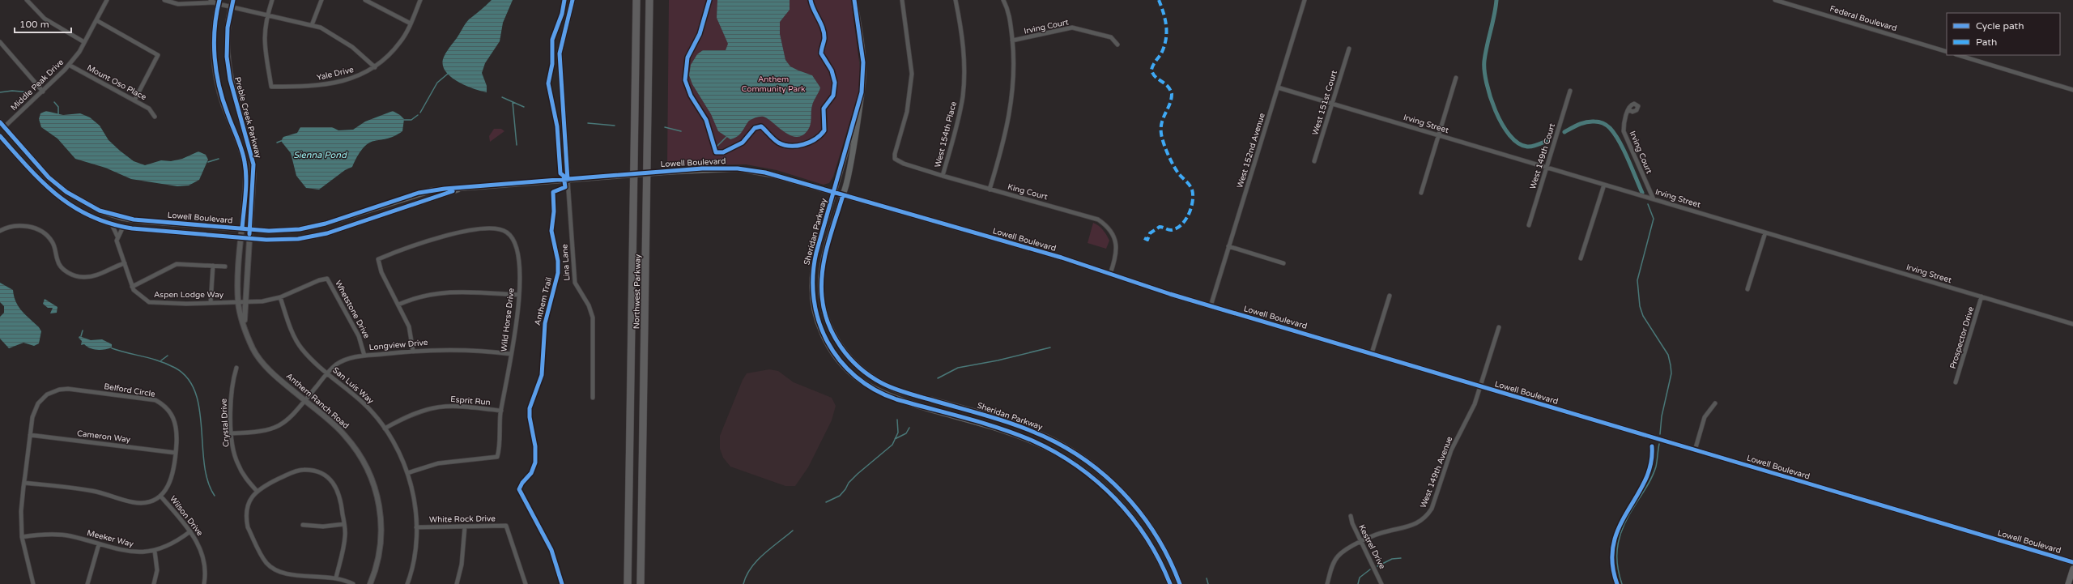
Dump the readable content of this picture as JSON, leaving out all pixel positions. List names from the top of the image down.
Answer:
{
  "streets": {
    "highway": ["Northwest Parkway"],
    "main road": ["Lowell Boulevard", "Sheridan Parkway"],
    "street": [
      "Federal Boulevard",
      "Irving Court",
      "Yale Drive",
      "Mount Oso Place",
      "Middle Peak Drive",
      "West 151st Court",
      "Preble Creek Parkway",
      "Irving Street",
      "West 154th Place",
      "West 152nd Avenue",
      "West 149th Court",
      "King Court",
      "Lina Lane",
      "Aspen Lodge Way",
      "Whetstone Drive",
      "Wild Horse Drive",
      "Prospector Drive",
      "Longview Drive",
      "San Luis Way",
      "Belford Circle",
      "Anthem Ranch Road",
      "Esprit Run",
      "Crystal Drive",
      "Cameron Way",
      "West 149th Avenue",
      "Wilson Drive",
      "White Rock Drive",
      "Meeker Way",
      "Kestrel Drive"
    ],
    "cycle path": ["Anthem Trail"]
  },
  "crossings": [
    ["Irving Court", "Irving Street"],
    ["Mount Oso Place", "Middle Peak Drive"],
    ["Middle Peak Drive", "Lowell Boulevard"],
    ["West 151st Court", "Irving Street"],
    ["Preble Creek Parkway", "Lowell Boulevard"],
    ["Preble Creek Parkway", "Anthem Ranch Road"],
    ["Irving Street", "West 152nd Avenue"],
    ["Irving Street", "West 149th Court"],
    ["Irving Street", "Prospector Drive"],
    ["West 154th Place", "King Court"],
    ["West 152nd Avenue", "Lowell Boulevard"],
    ["Lowell Boulevard", "King Court"],
    ["Lowell Boulevard", "Sheridan Parkway"],
    ["Lowell Boulevard", "Lina Lane"],
    ["Lowell Boulevard", "Aspen Lodge Way"],
    ["Lowell Boulevard", "Anthem Ranch Road"],
    ["Lowell Boulevard", "West 149th Avenue"],
    ["Aspen Lodge Way", "Whetstone Drive"],
    ["Aspen Lodge Way", "Anthem Ranch Road"],
    ["Whetstone Drive", "Longview Drive"],
    ["Whetstone Drive", "San Luis Way"],
    ["Whetstone Drive", "Anthem Ranch Road"],
    ["Wild Horse Drive", "Longview Drive"],
    ["Wild Horse Drive", "San Luis Way"],
    ["Wild Horse Drive", "Esprit Run"],
    ["Longview Drive", "San Luis Way"],
    ["Longview Drive", "Anthem Ranch Road"],
    ["Longview Drive", "Crystal Drive"],
    ["San Luis Way", "Esprit Run"],
    ["San Luis Way", "White Rock Drive"],
    ["Belford Circle", "Cameron Way"],
    ["Belford Circle", "Wilson Drive"],
    ["Belford Circle", "Meeker Way"],
    ["West 149th Avenue", "Kestrel Drive"],
    ["Wilson Drive", "Meeker Way"]
  ],
  "water": ["Sienna Pond"],
  "parks": ["Anthem Community Park"],
  "legend": ["Cycle path", "Path"],
  "scale_bar": "100 m"
}
